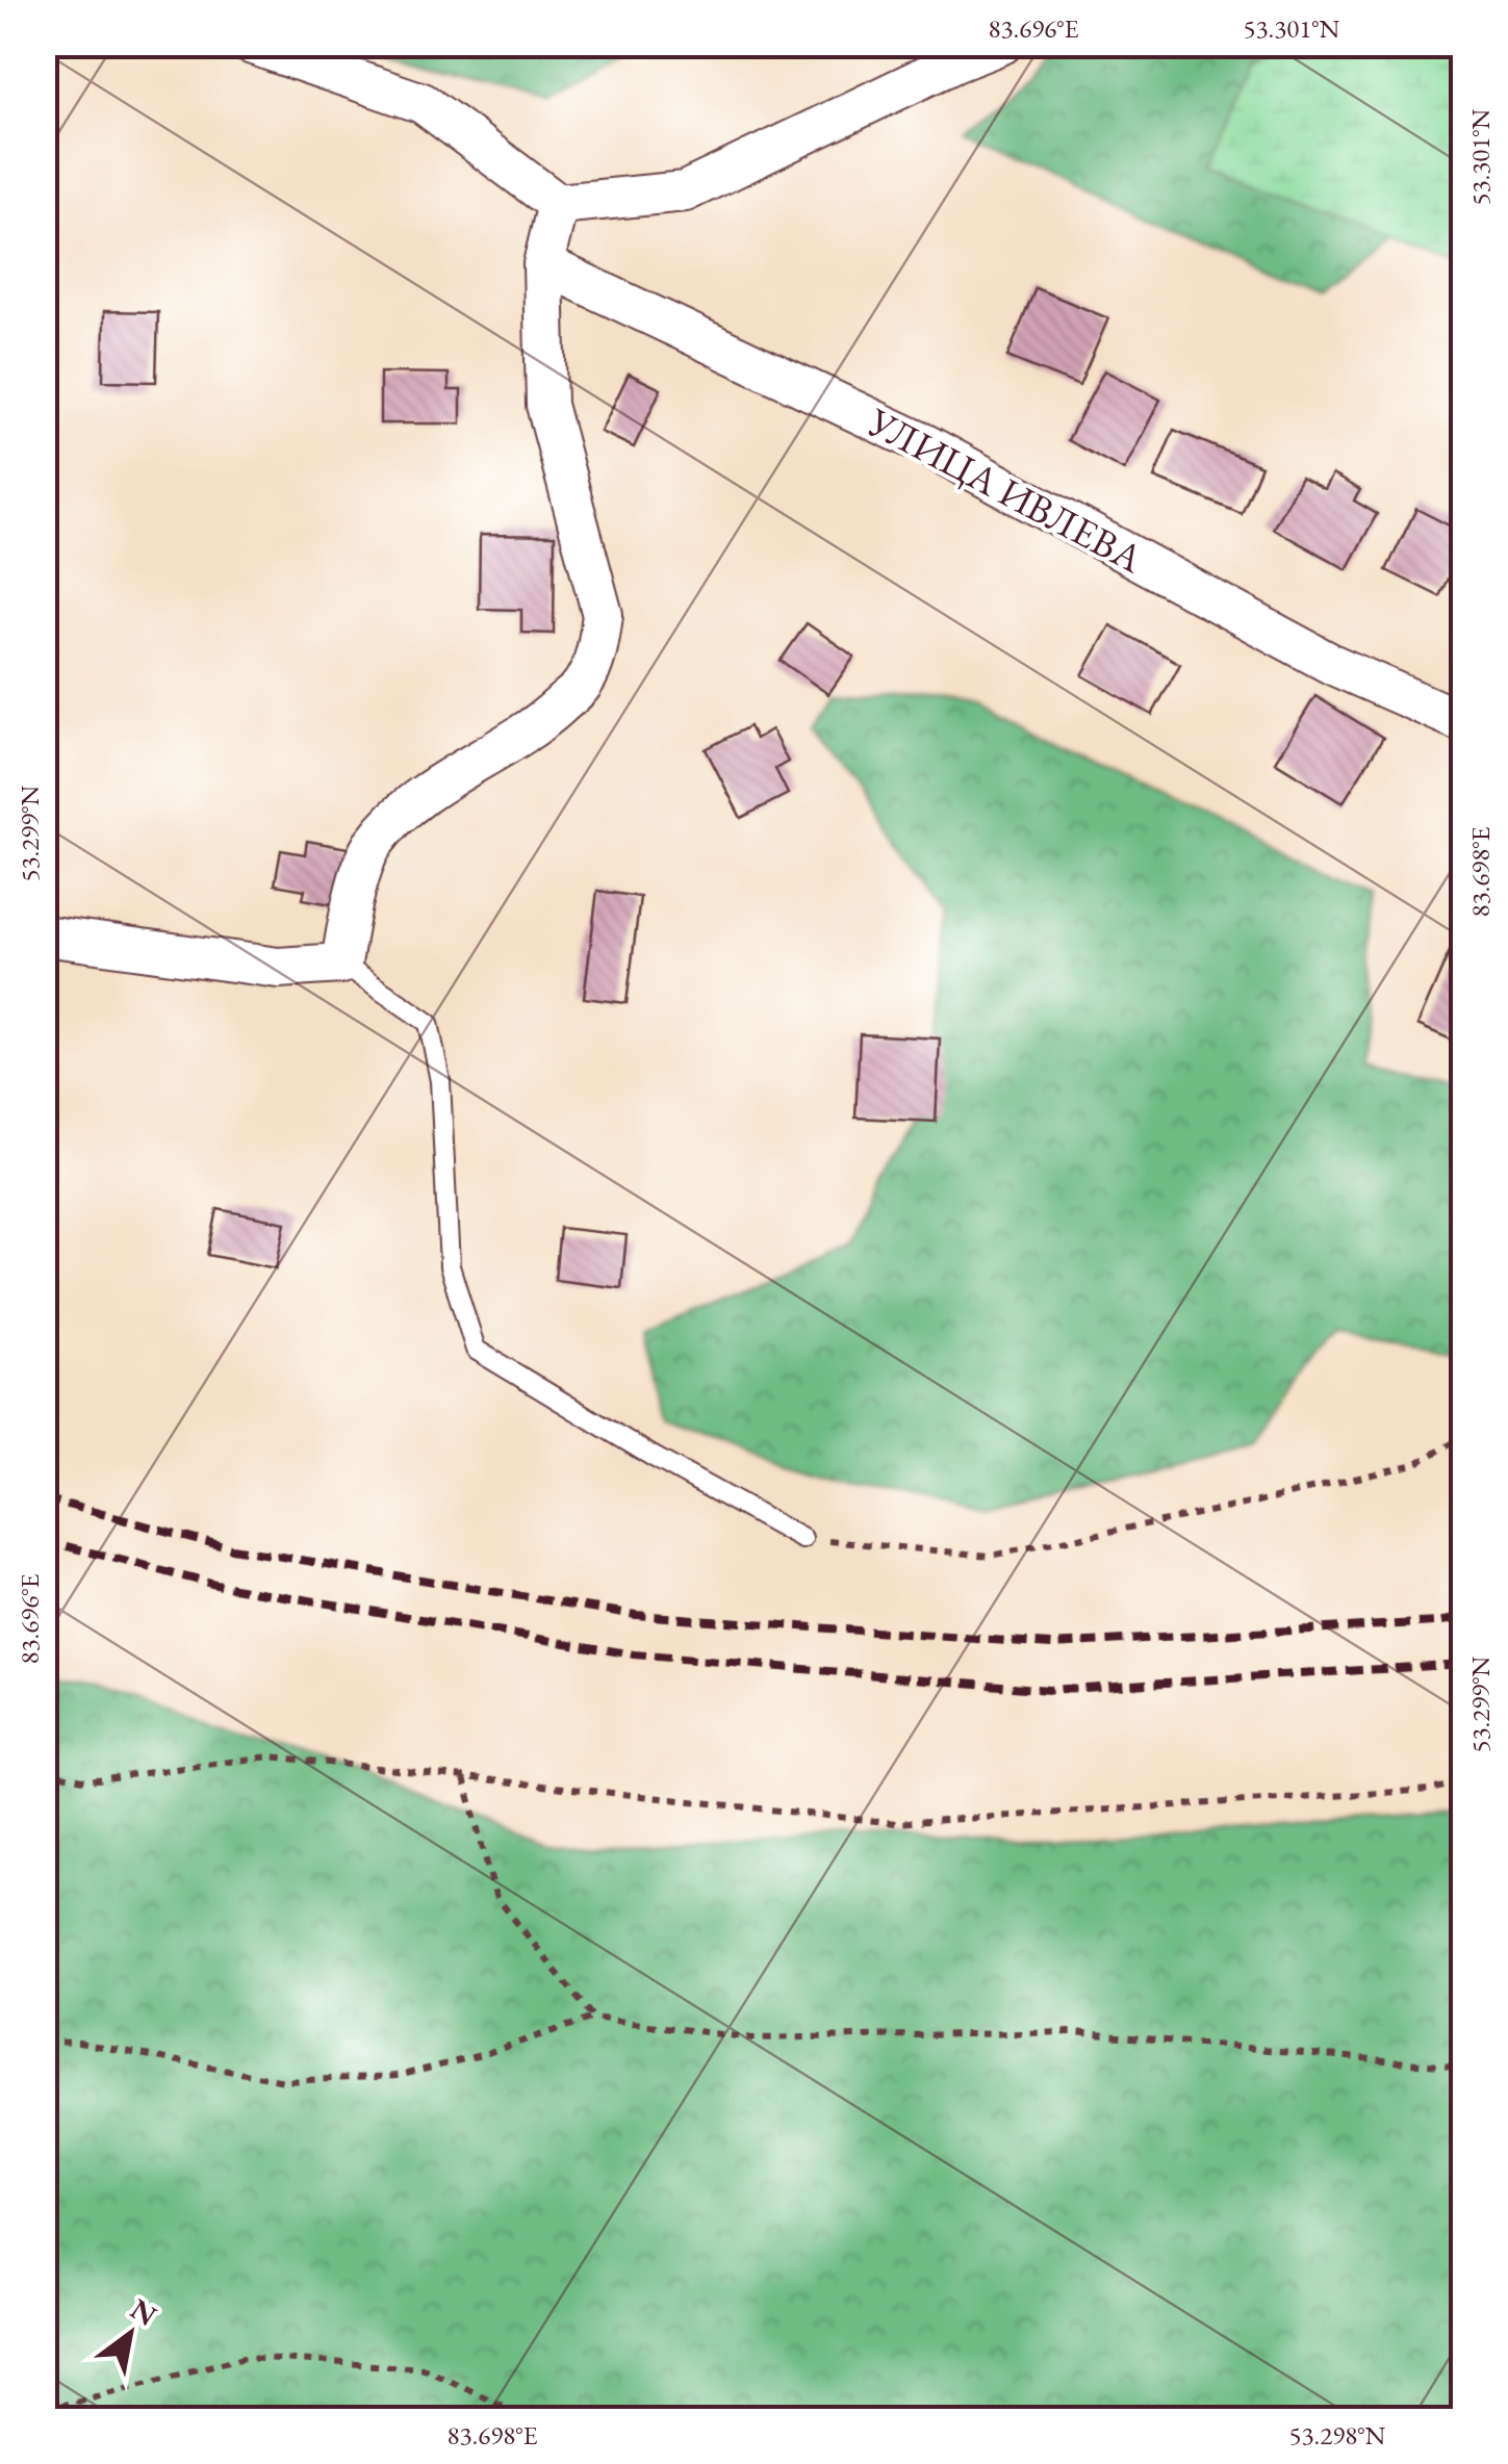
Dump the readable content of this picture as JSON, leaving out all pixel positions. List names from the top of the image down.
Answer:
{
  "streets": {
    "street": ["УЛИЦА ИВЛЕВА"]
  },
  "north": "top right",
  "coordinates": [
    "83.696°E",
    "53.301°N",
    "53.299°N",
    "83.698°E",
    "53.298°N"
  ]
}
